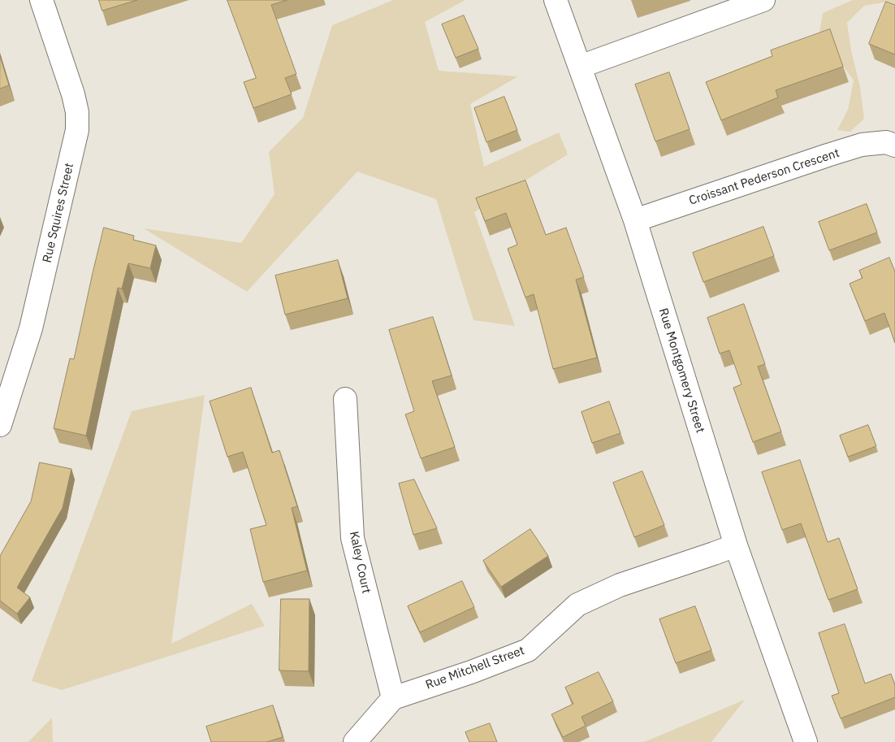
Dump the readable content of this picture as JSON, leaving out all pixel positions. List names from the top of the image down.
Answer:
{
  "streets": {
    "street": [
      "Croissant Pederson Crescent",
      "Rue Squires Street",
      "Rue Montgomery Street",
      "Kaley Court",
      "Rue Mitchell Street"
    ]
  },
  "crossings": [
    ["Croissant Pederson Crescent", "Rue Montgomery Street"],
    ["Rue Montgomery Street", "Rue Mitchell Street"],
    ["Kaley Court", "Rue Mitchell Street"]
  ]
}
